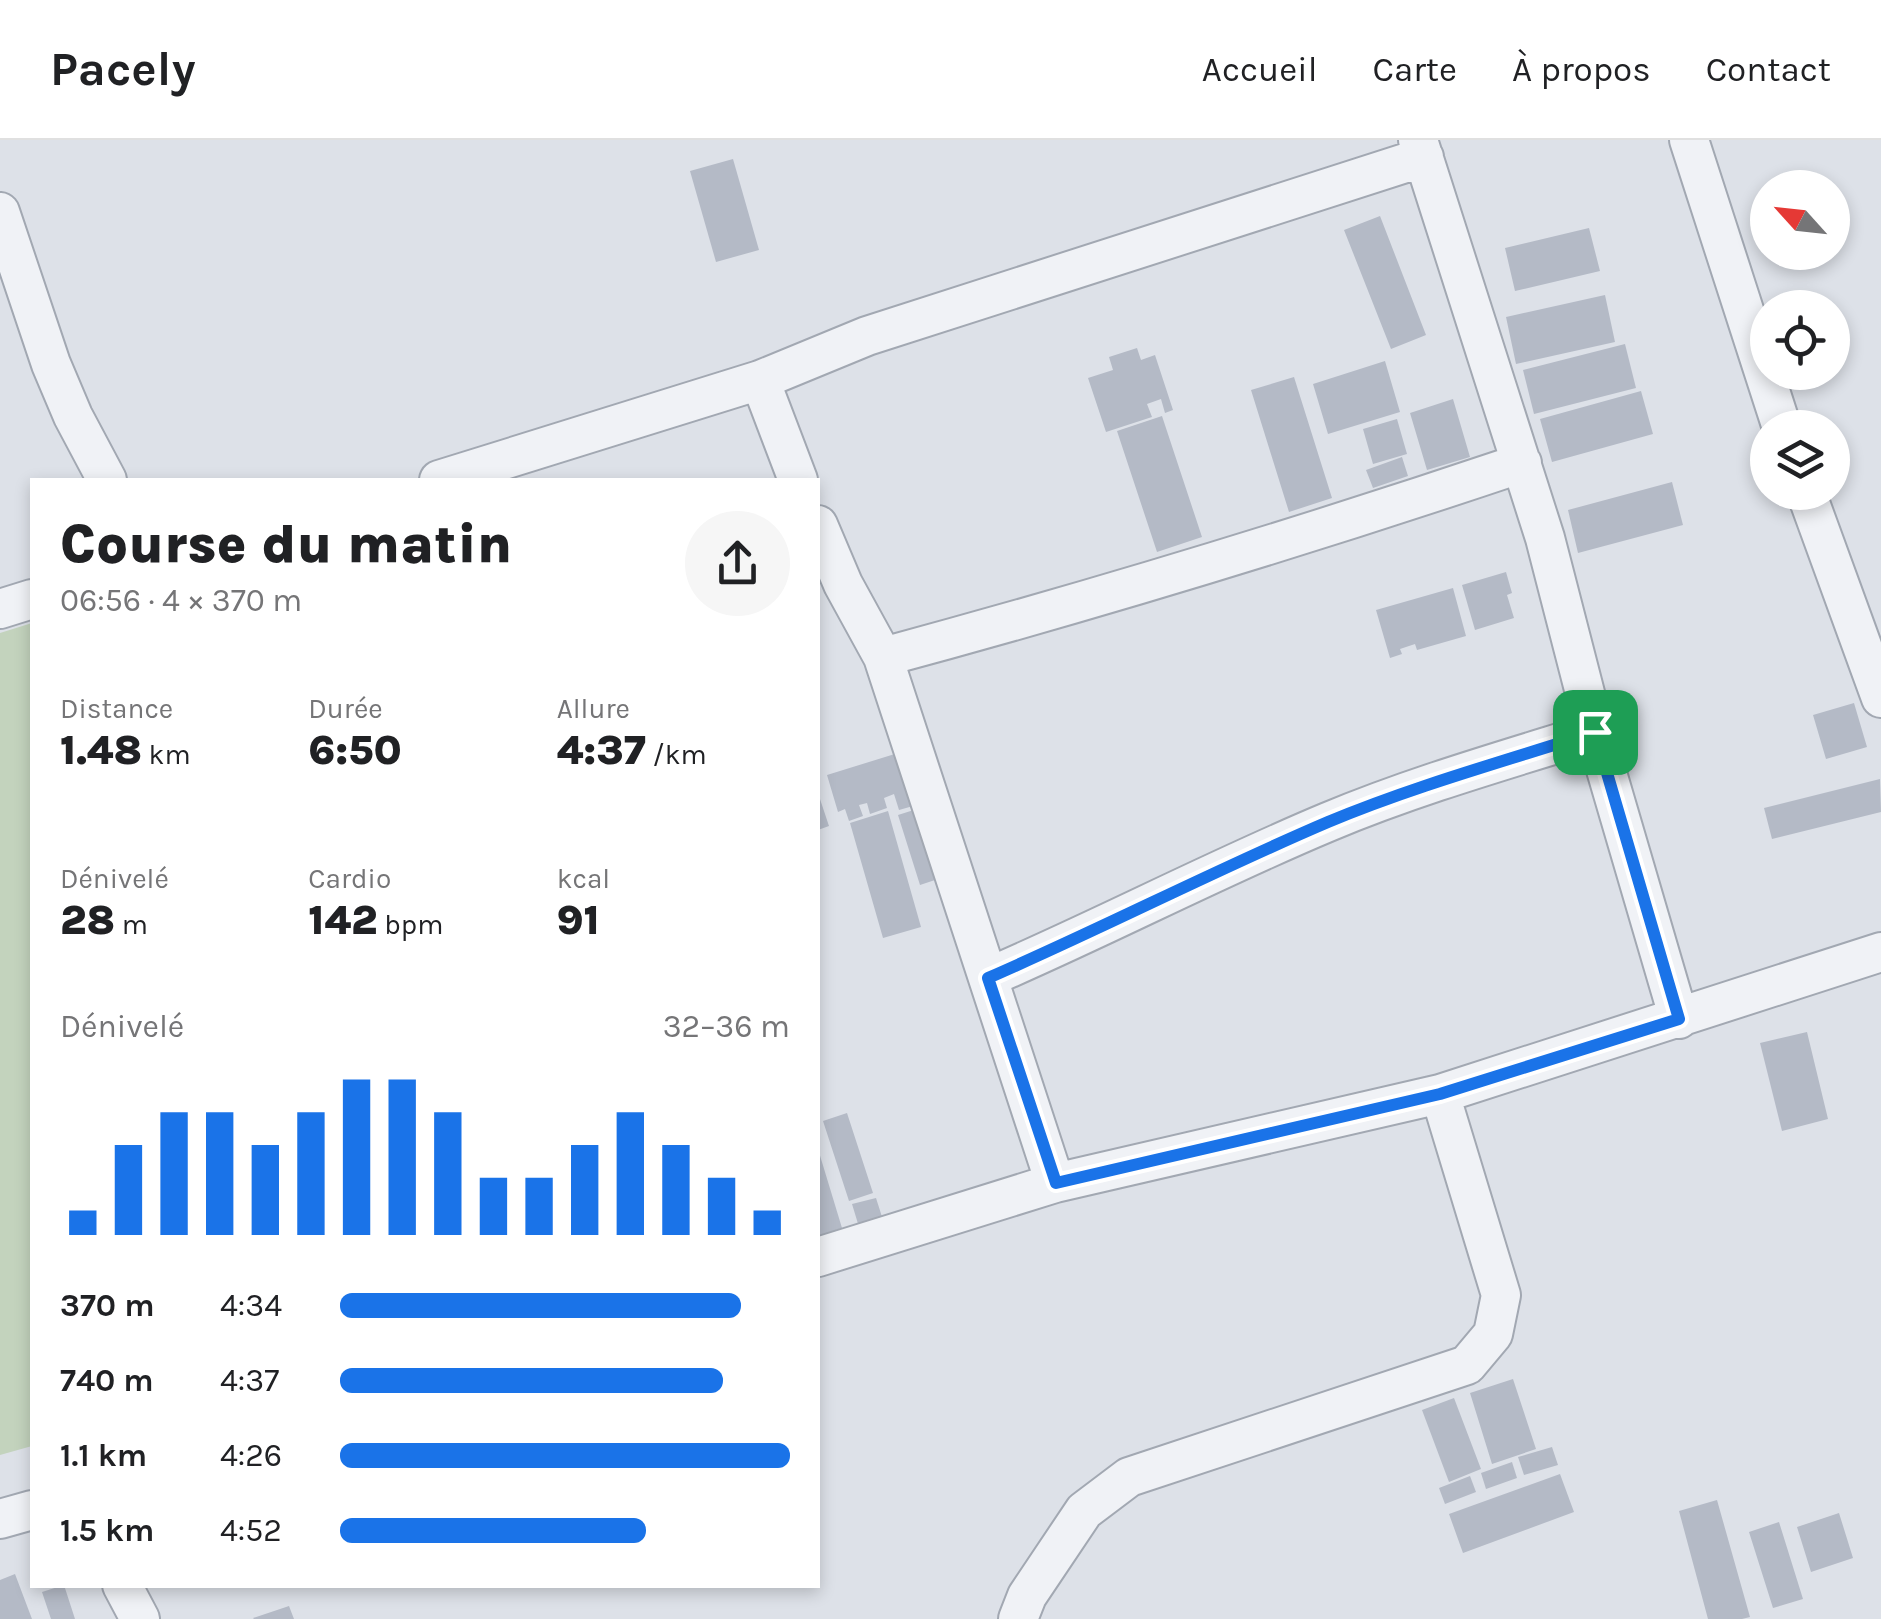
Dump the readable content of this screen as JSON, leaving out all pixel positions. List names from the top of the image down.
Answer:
{
  "north": "top left",
  "page": {
    "header": "Pacely",
    "nav": [
      "Accueil",
      "Carte",
      "À propos",
      "Contact"
    ],
    "heading": ["Course du matin", "06:56 · 4 × 370 m"],
    "stats": [
      ["Distance", "1.48 km"],
      ["Durée", "6:50"],
      ["Allure", "4:37 /km"],
      ["Dénivelé", "28 m"],
      ["Cardio", "142 bpm"],
      ["kcal", "91"]
    ],
    "chart": ["Dénivelé", "32–36 m"],
    "list": [
      {
        "name": "370 m",
        "note": "4:34"
      },
      {
        "name": "740 m",
        "note": "4:37"
      },
      {
        "name": "1.1 km",
        "note": "4:26"
      },
      {
        "name": "1.5 km",
        "note": "4:52"
      }
    ]
  }
}
